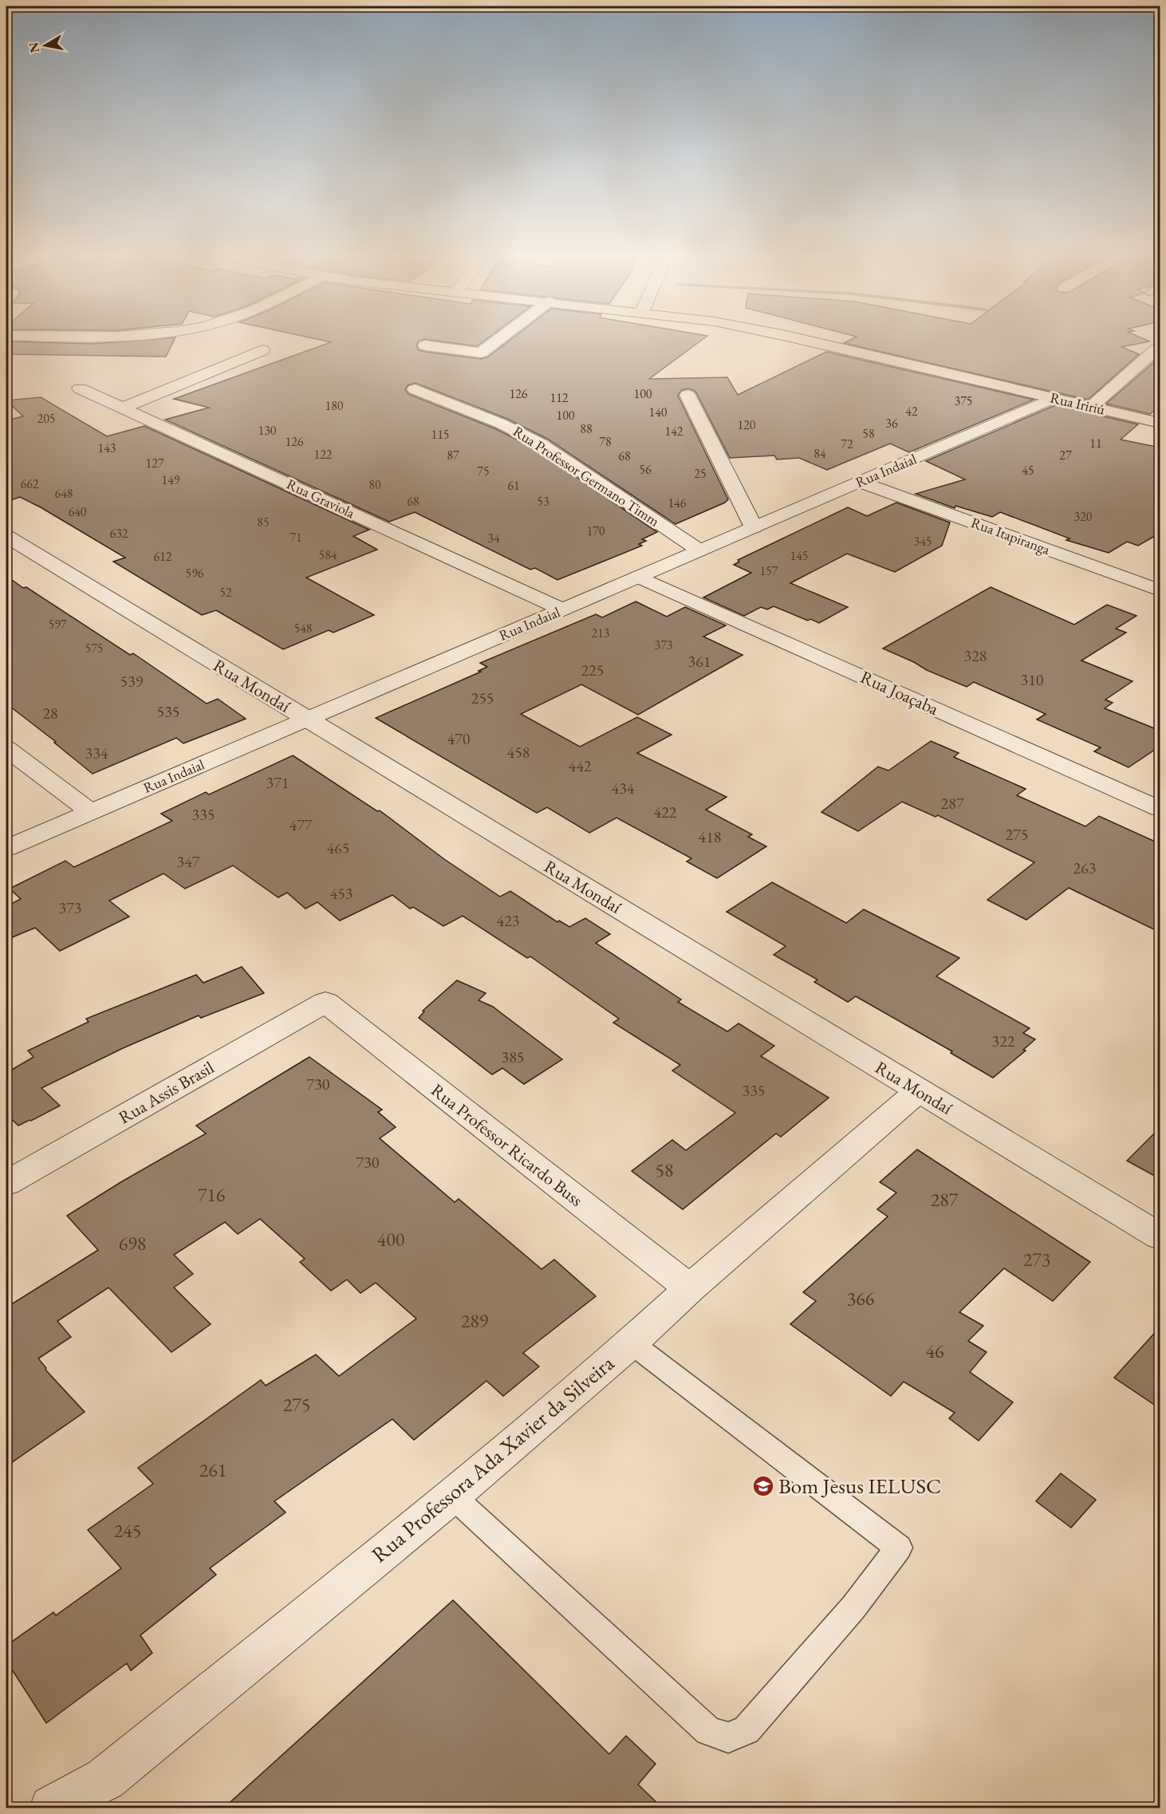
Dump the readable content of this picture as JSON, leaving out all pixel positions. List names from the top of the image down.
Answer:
{
  "streets": {
    "main road": ["Rua Iririú"],
    "street": [
      "Rua Indaial",
      "Rua Professor Germano Timm",
      "Rua Graviola",
      "Rua Itapiranga",
      "Rua Mondaí",
      "Rua Joaçaba",
      "Rua Assis Brasil",
      "Rua Professor Ricardo Buss",
      "Rua Professora Ada Xavier da Silveira"
    ]
  },
  "crossings": [
    ["Rua Iririú", "Rua Indaial"],
    ["Rua Indaial", "Rua Professor Germano Timm"],
    ["Rua Indaial", "Rua Graviola"],
    ["Rua Indaial", "Rua Itapiranga"],
    ["Rua Indaial", "Rua Mondaí"],
    ["Rua Indaial", "Rua Joaçaba"],
    ["Rua Mondaí", "Rua Professora Ada Xavier da Silveira"],
    ["Rua Assis Brasil", "Rua Professor Ricardo Buss"],
    ["Rua Professor Ricardo Buss", "Rua Professora Ada Xavier da Silveira"]
  ],
  "places": {
    "school or university": ["Bom Jesus IELUSC"]
  },
  "house_numbers": [
    "126",
    "100",
    "112",
    "375",
    "180",
    "42",
    "140",
    "100",
    "205",
    "36",
    "120",
    "88",
    "130",
    "142",
    "58",
    "115",
    "126",
    "78",
    "11",
    "72",
    "143",
    "84",
    "122",
    "87",
    "27",
    "68",
    "127",
    "56",
    "45",
    "75",
    "25",
    "149",
    "662",
    "80",
    "61",
    "648",
    "68",
    "53",
    "146",
    "640",
    "320",
    "85",
    "170",
    "632",
    "71",
    "34",
    "345",
    "584",
    "145",
    "612",
    "157",
    "596",
    "52",
    "597",
    "548",
    "213",
    "373",
    "575",
    "328",
    "361",
    "225",
    "310",
    "539",
    "255",
    "535",
    "28",
    "470",
    "458",
    "334",
    "442",
    "371",
    "434",
    "287",
    "422",
    "335",
    "477",
    "275",
    "418",
    "465",
    "347",
    "263",
    "453",
    "373",
    "423",
    "322",
    "385",
    "730",
    "335",
    "730",
    "58",
    "716",
    "287",
    "400",
    "698",
    "273",
    "366",
    "289",
    "46",
    "275",
    "261",
    "245"
  ],
  "north": "left"
}
